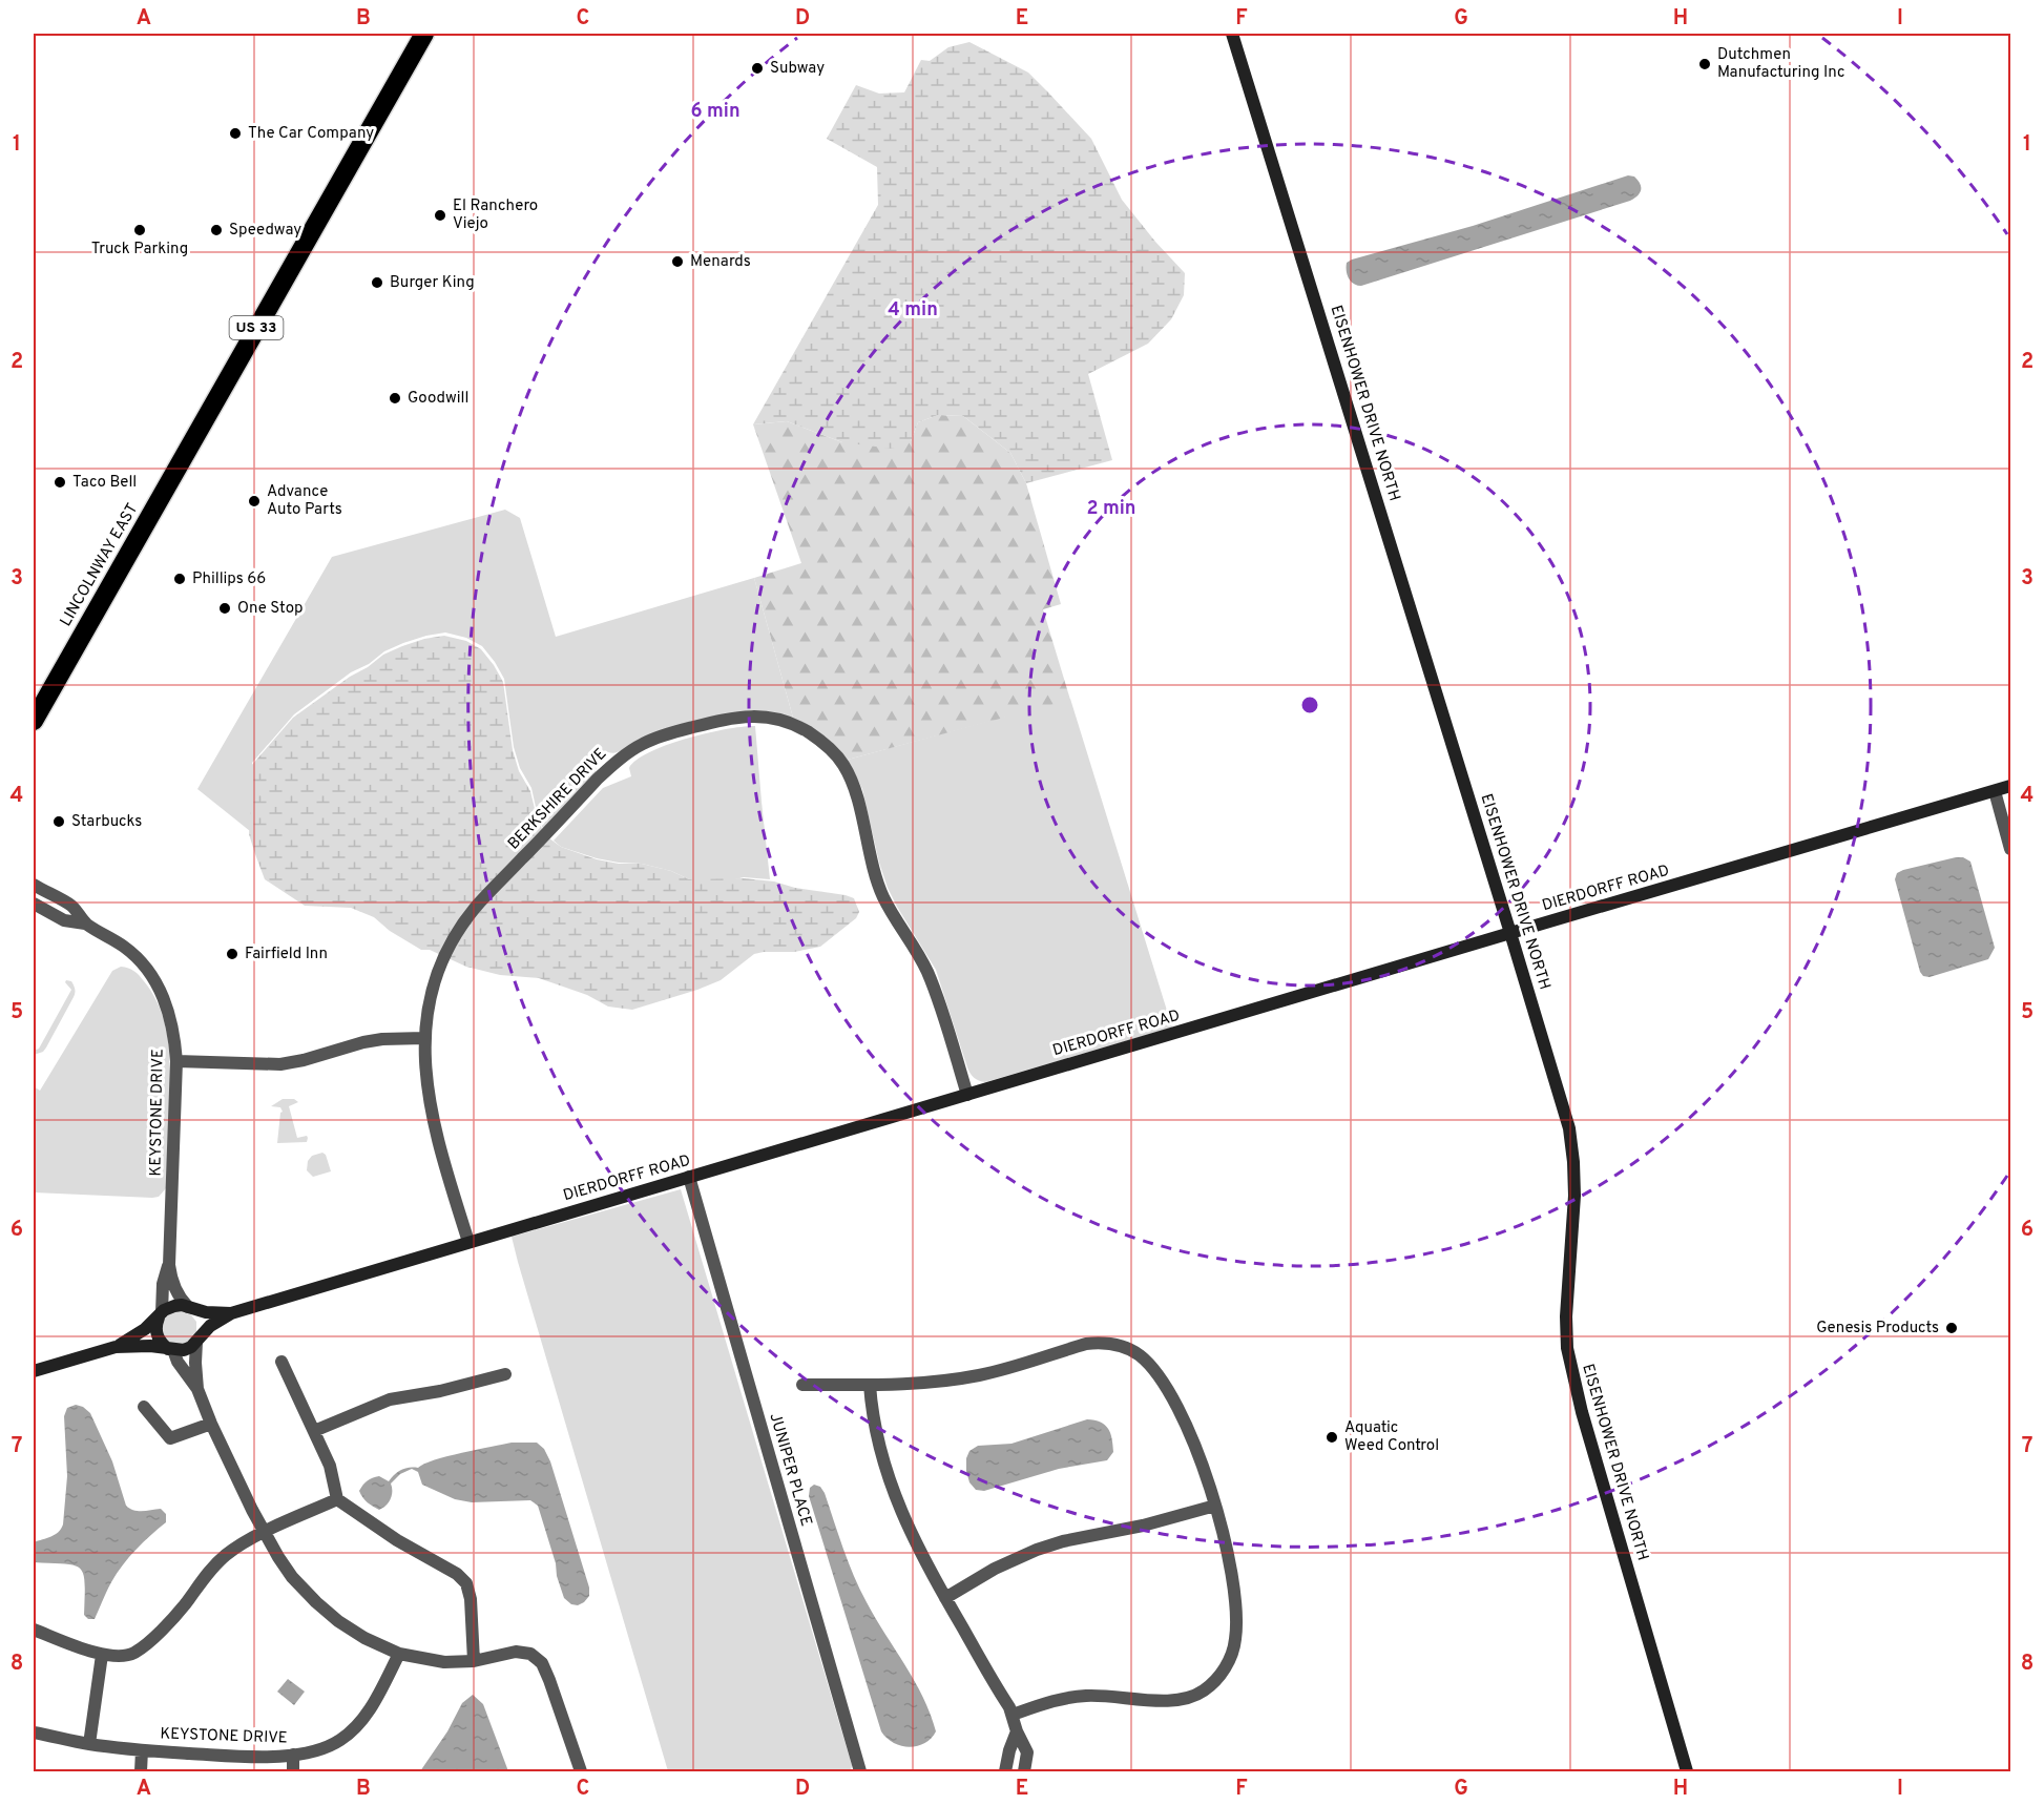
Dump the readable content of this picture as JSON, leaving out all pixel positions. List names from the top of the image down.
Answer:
{
  "streets": {
    "highway": ["US 33", "LINCOLNWAY EAST"],
    "street": [
      "EISENHOWER DRIVE NORTH",
      "BERKSHIRE DRIVE",
      "DIERDORFF ROAD",
      "KEYSTONE DRIVE",
      "JUNIPER PLACE"
    ]
  },
  "crossings": [
    ["EISENHOWER DRIVE NORTH", "DIERDORFF ROAD"],
    ["BERKSHIRE DRIVE", "DIERDORFF ROAD"],
    ["DIERDORFF ROAD", "KEYSTONE DRIVE"],
    ["DIERDORFF ROAD", "JUNIPER PLACE"]
  ],
  "places": [
    "Dutchmen Manufacturing Inc",
    "Subway",
    "The Car Company",
    "El Ranchero Viejo",
    "Truck Parking",
    "Speedway",
    "Menards",
    "Burger King",
    "Goodwill",
    "Taco Bell",
    "Advance Auto Parts",
    "Phillips 66",
    "One Stop",
    "Starbucks",
    "Fairfield Inn",
    "Genesis Products",
    "Aquatic Weed Control"
  ],
  "grid": {
    "columns": [
      "A",
      "B",
      "C",
      "D",
      "E",
      "F",
      "G",
      "H",
      "I"
    ],
    "rows": [
      "1",
      "2",
      "3",
      "4",
      "5",
      "6",
      "7",
      "8"
    ]
  },
  "rings": ["6 min", "4 min", "2 min"]
}
